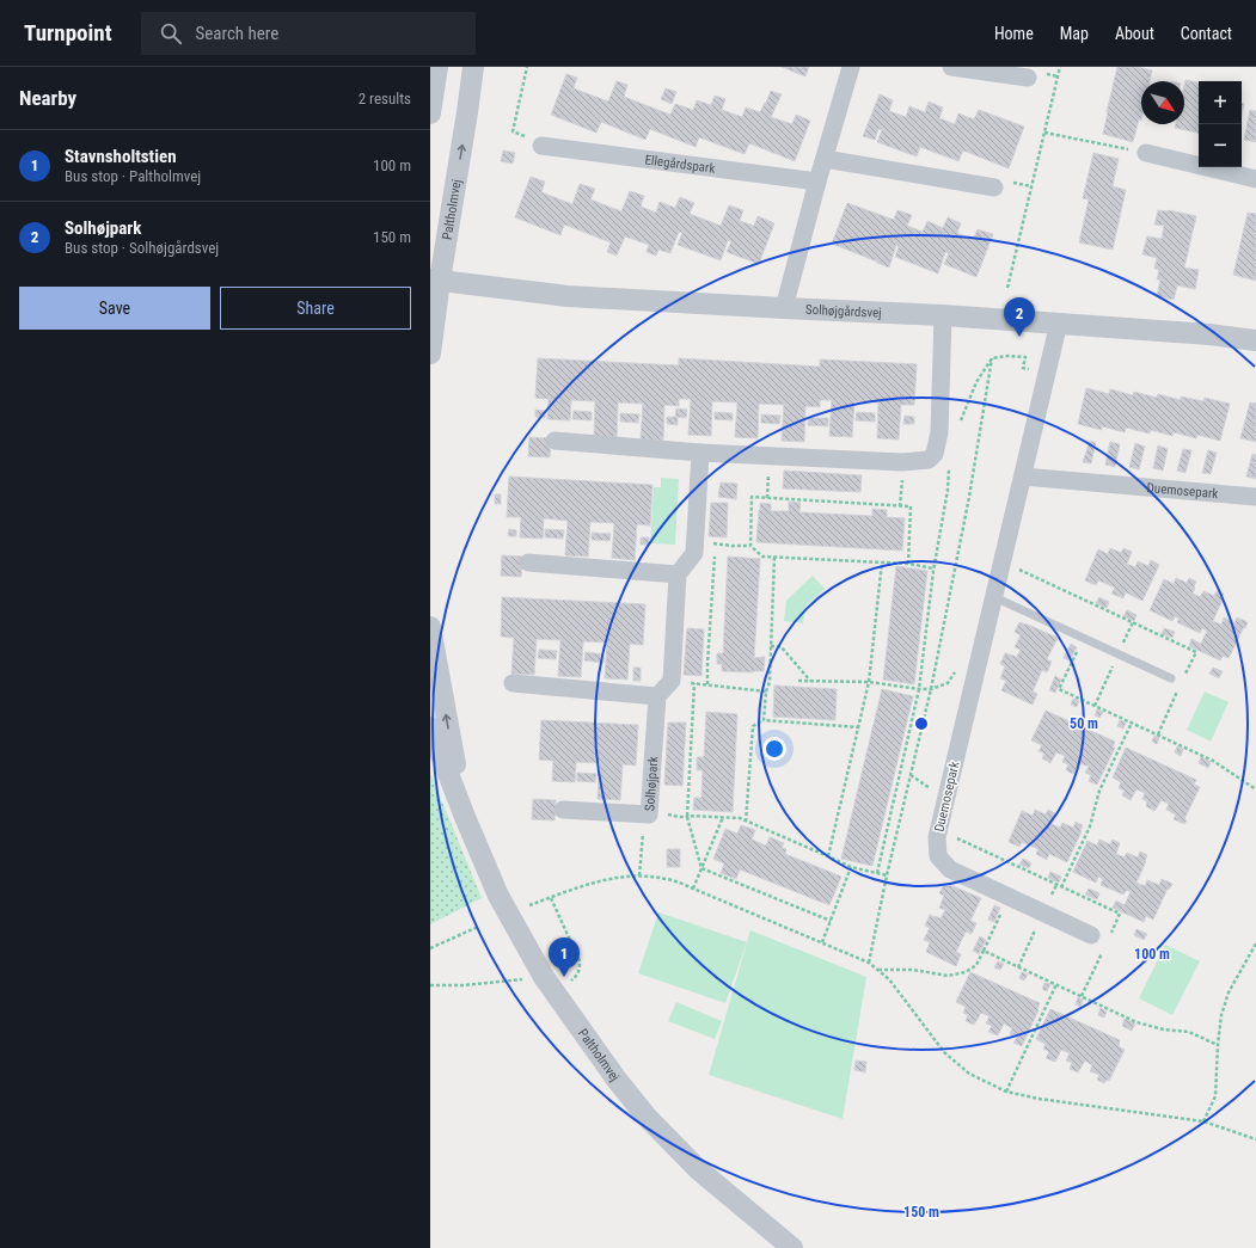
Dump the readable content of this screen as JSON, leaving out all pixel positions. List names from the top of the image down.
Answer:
{
  "streets": {
    "street": [
      "Ellegårdspark",
      "Paltholmvej",
      "Solhøjgårdsvej",
      "Duemosepark",
      "Solhøjpark"
    ]
  },
  "crossings": [
    ["Paltholmvej", "Solhøjgårdsvej"],
    ["Solhøjgårdsvej", "Duemosepark"]
  ],
  "north": "bottom right",
  "page": {
    "header": "Turnpoint",
    "search": "Search here",
    "nav": [
      "Home",
      "Map",
      "About",
      "Contact"
    ],
    "heading": ["Nearby", "2 results"],
    "map_buttons": ["+", "−"],
    "list": [
      {
        "mark": "1",
        "name": "Stavnsholtstien",
        "note": "Bus stop · Paltholmvej",
        "value": "100 m"
      },
      {
        "mark": "2",
        "name": "Solhøjpark",
        "note": "Bus stop · Solhøjgårdsvej",
        "value": "150 m"
      }
    ],
    "buttons": ["Save", "Share"],
    "pins": ["2", "1"]
  },
  "rings": ["50 m", "100 m", "150 m"]
}
